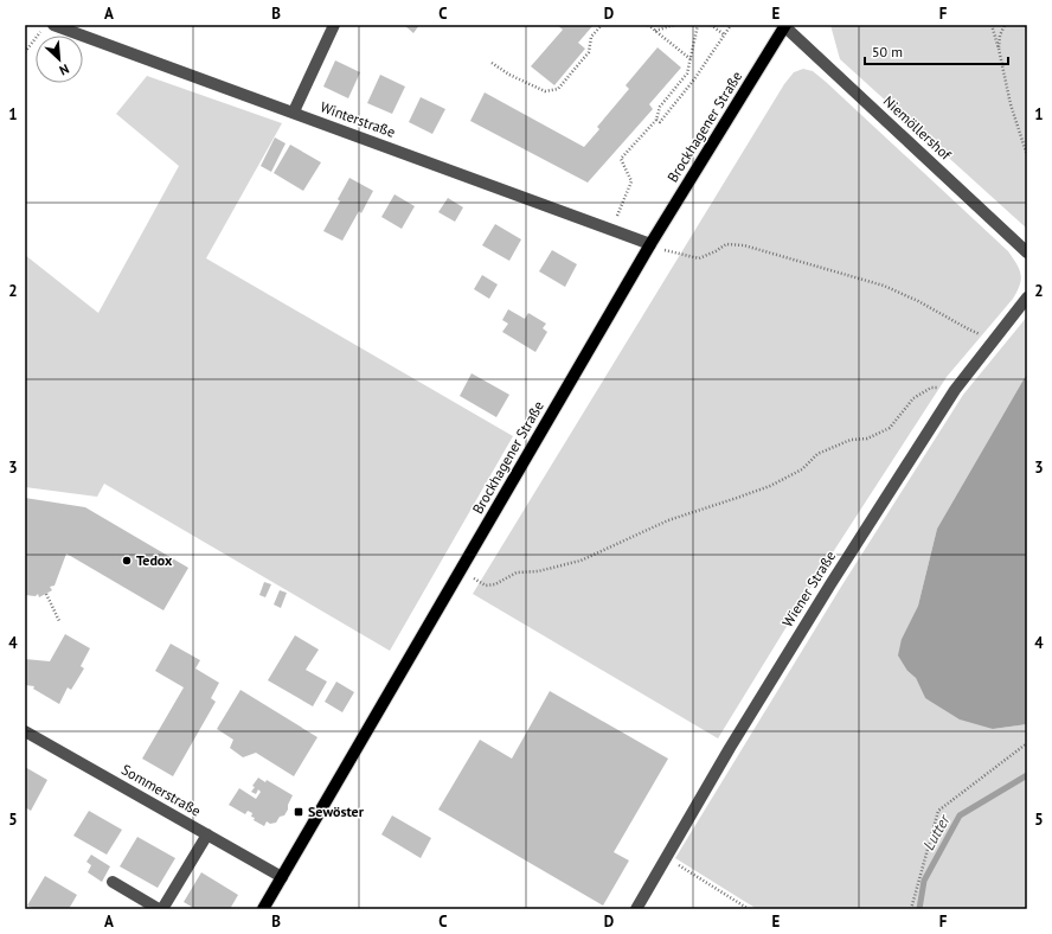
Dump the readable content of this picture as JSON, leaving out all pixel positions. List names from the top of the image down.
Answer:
{
  "streets": {
    "main road": ["Brockhagener Straße"],
    "street": [
      "Winterstraße",
      "Niemöllershof",
      "Wiener Straße",
      "Sommerstraße"
    ]
  },
  "crossings": [
    ["Winterstraße", "Brockhagener Straße"],
    ["Brockhagener Straße", "Niemöllershof"],
    ["Brockhagener Straße", "Sommerstraße"]
  ],
  "water": ["Lutter"],
  "places": {
    "other": ["Tedox"],
    "transit": ["Sewöster"]
  },
  "scale_bar": "50 m",
  "north": "bottom right",
  "grid": {
    "columns": [
      "A",
      "B",
      "C",
      "D",
      "E",
      "F"
    ],
    "rows": [
      "1",
      "2",
      "3",
      "4",
      "5"
    ]
  }
}
